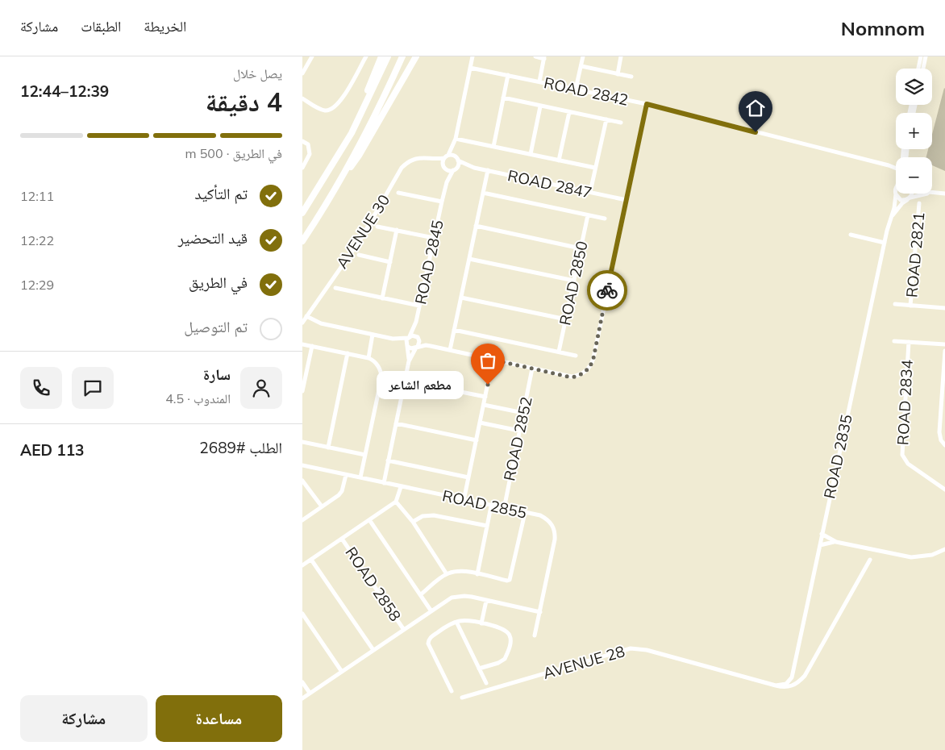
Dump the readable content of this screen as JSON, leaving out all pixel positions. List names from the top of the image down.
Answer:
{
  "streets": {
    "street": [
      "ROAD 2842",
      "ROAD 2847",
      "AVENUE 30",
      "ROAD 2821",
      "ROAD 2845",
      "ROAD 2850",
      "ROAD 2834",
      "ROAD 2852",
      "ROAD 2835",
      "ROAD 2855",
      "ROAD 2858",
      "AVENUE 28"
    ]
  },
  "crossings": [
    ["ROAD 2847", "AVENUE 30"],
    ["ROAD 2847", "ROAD 2845"],
    ["AVENUE 30", "ROAD 2845"],
    ["ROAD 2852", "ROAD 2855"],
    ["ROAD 2835", "AVENUE 28"]
  ],
  "places": ["مطعم الشاعر"],
  "page": {
    "header": "Nomnom",
    "nav": ["الخريطة", "الطبقات", "مشاركة"],
    "heading": ["4 دقيقة", "يصل خلال", "12:39–12:44"],
    "panel": [
      "سارة",
      "المندوب · 4.5",
      "الطلب #2689",
      "AED 113"
    ],
    "map_buttons": ["+", "−"],
    "bar": "في الطريق · 500 m",
    "list": [
      ["تم التأكيد", "12:11"],
      ["قيد التحضير", "12:22"],
      ["في الطريق", "12:29"],
      "تم التوصيل"
    ],
    "bubble": "مطعم الشاعر",
    "buttons": ["مساعدة", "مشاركة"]
  }
}
